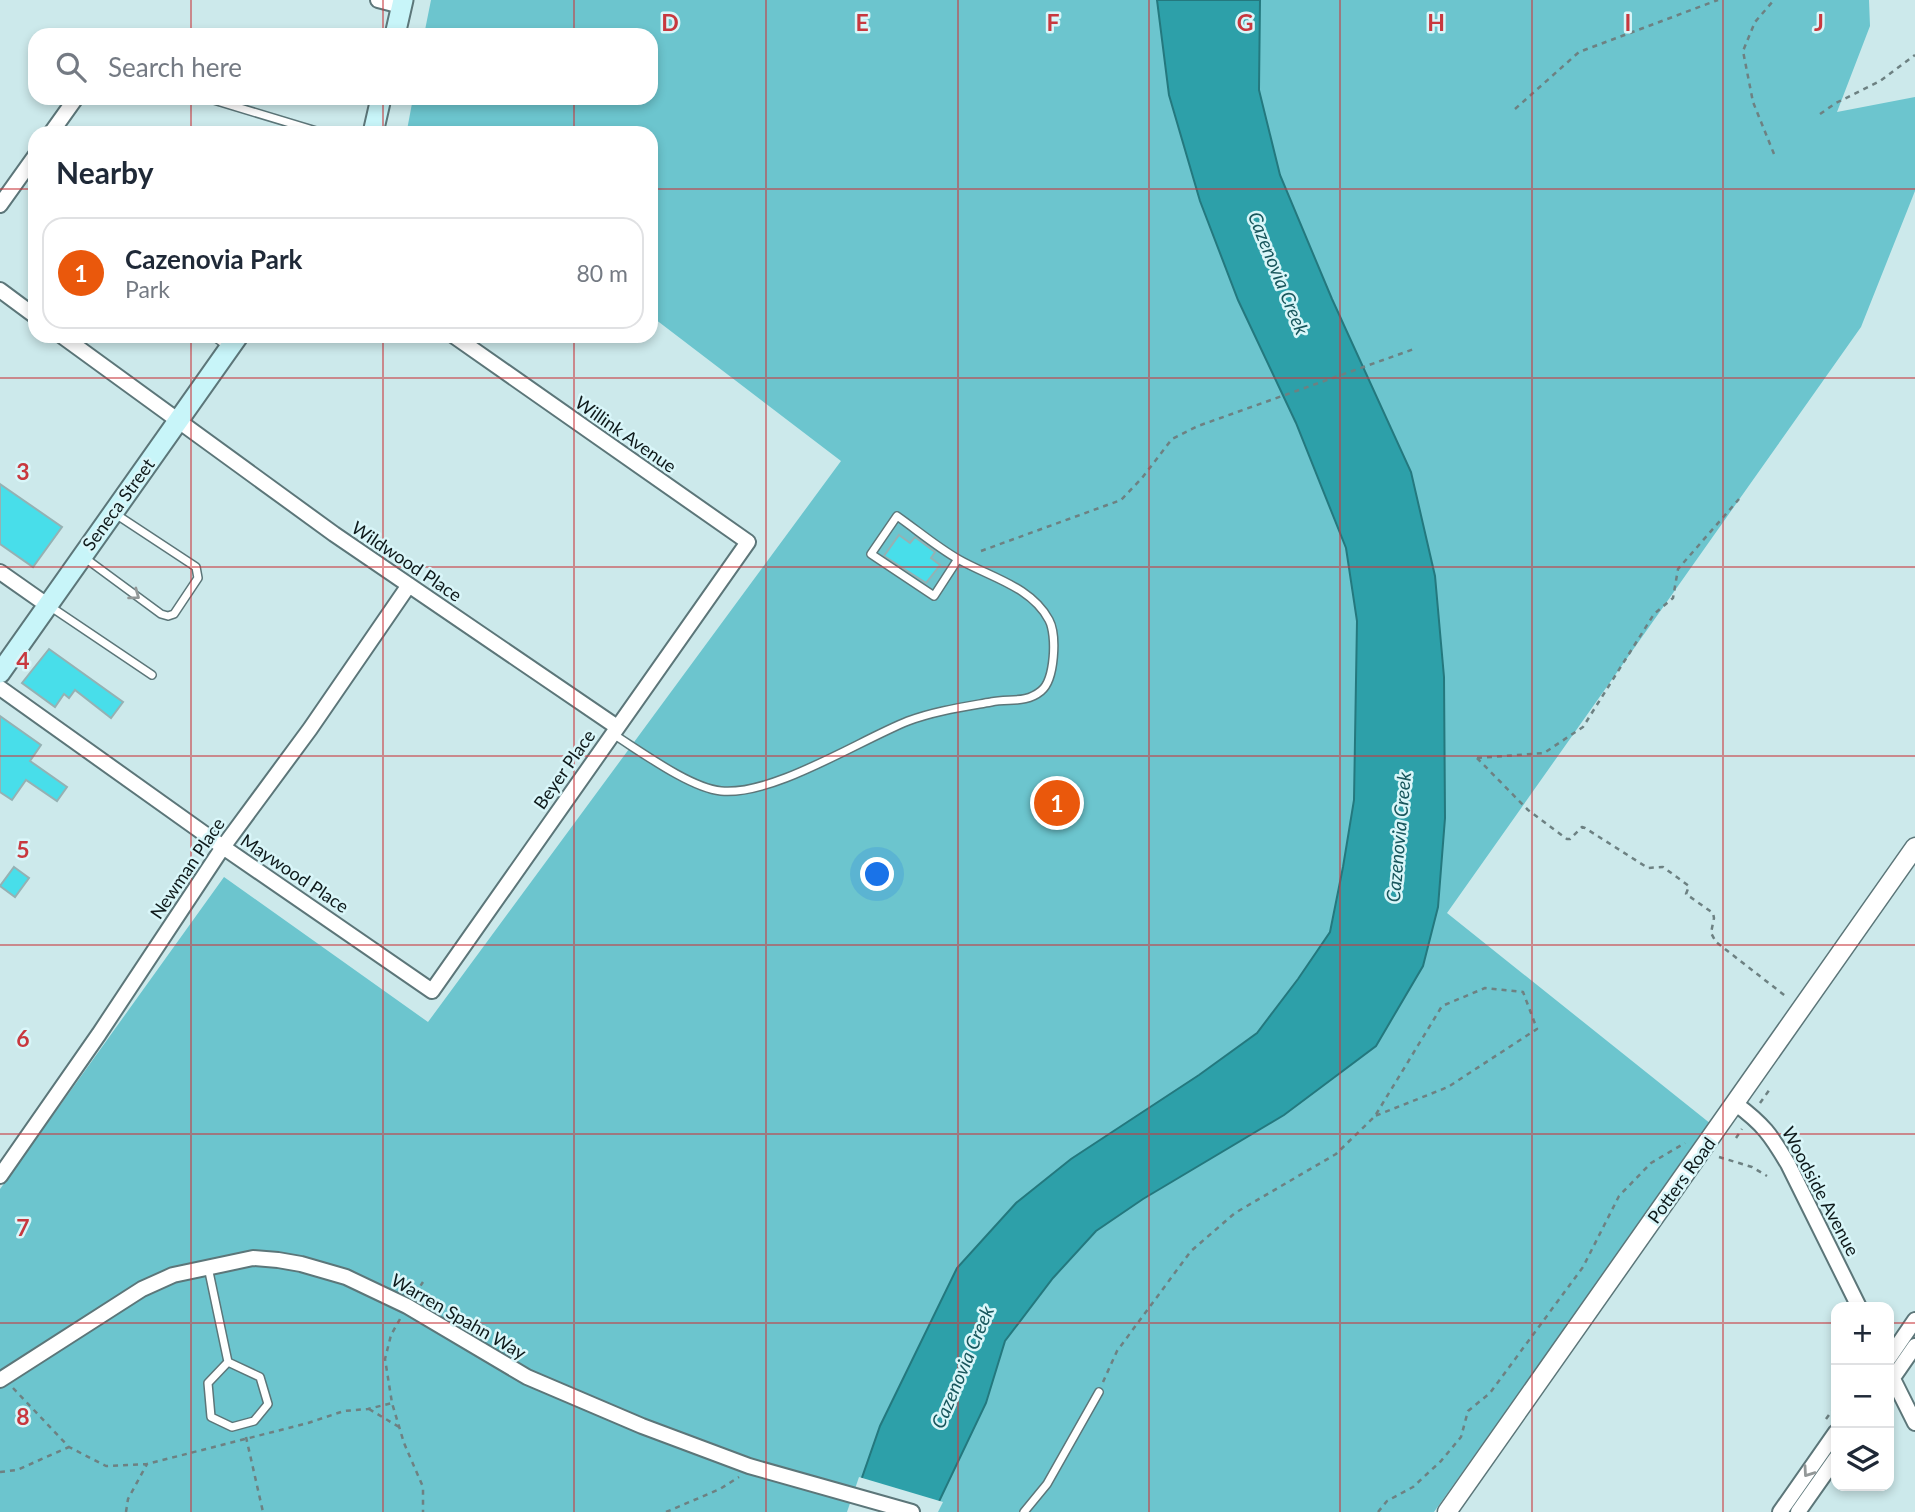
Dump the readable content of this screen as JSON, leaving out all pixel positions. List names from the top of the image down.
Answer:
{
  "streets": {
    "main road": ["Seneca Street"],
    "street": [
      "Willink Avenue",
      "Wildwood Place",
      "Beyer Place",
      "Newman Place",
      "Maywood Place",
      "Potters Road",
      "Woodside Avenue",
      "Warren Spahn Way"
    ]
  },
  "crossings": [
    ["Willink Avenue", "Beyer Place"],
    ["Seneca Street", "Wildwood Place"],
    ["Wildwood Place", "Beyer Place"],
    ["Wildwood Place", "Newman Place"],
    ["Beyer Place", "Maywood Place"],
    ["Newman Place", "Maywood Place"],
    ["Potters Road", "Woodside Avenue"]
  ],
  "water": ["Cazenovia Creek"],
  "page": {
    "search": "Search here",
    "heading": "Nearby",
    "list": [
      {
        "mark": "1",
        "name": "Cazenovia Park",
        "note": "Park",
        "value": "80 m"
      }
    ],
    "pins": "1",
    "map_buttons": ["+", "−"]
  },
  "grid": {
    "columns": [
      "D",
      "E",
      "F",
      "G",
      "H",
      "I",
      "J"
    ],
    "rows": [
      "3",
      "4",
      "5",
      "6",
      "7",
      "8"
    ]
  }
}
